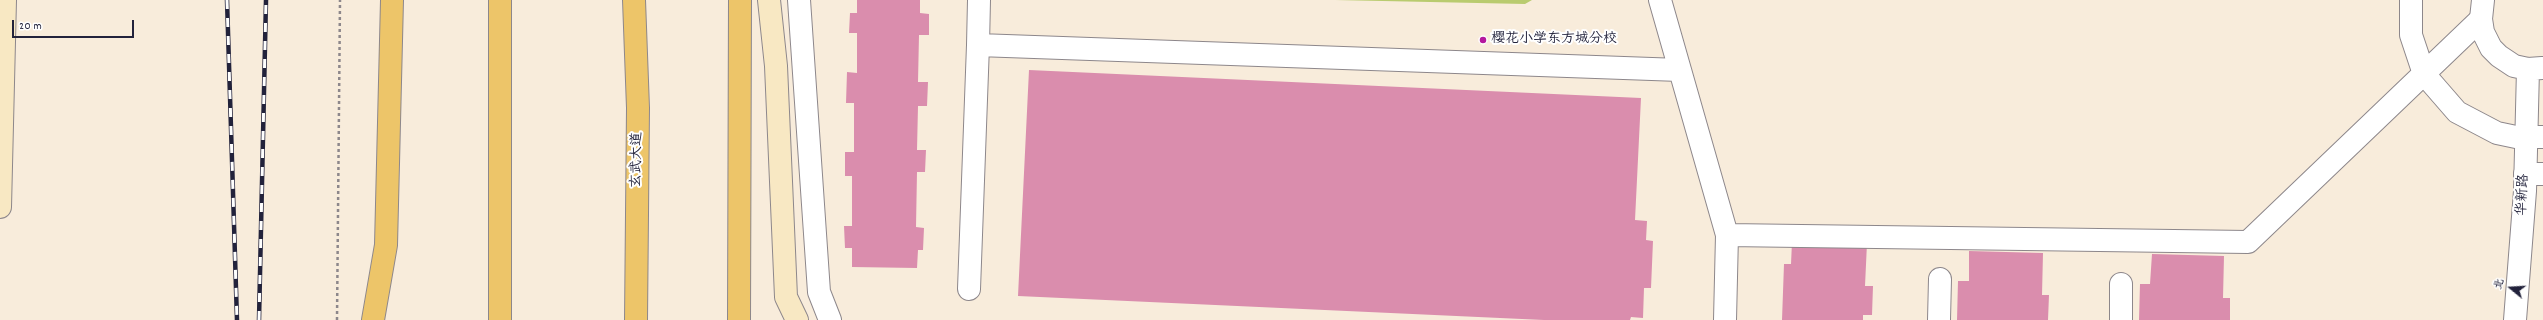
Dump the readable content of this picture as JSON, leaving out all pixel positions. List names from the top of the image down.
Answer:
{
  "streets": {
    "main road": ["玄武大道"],
    "street": ["华新路"]
  },
  "places": ["樱花小学东方城分校"],
  "scale_bar": "20 m",
  "north": "left"
}
